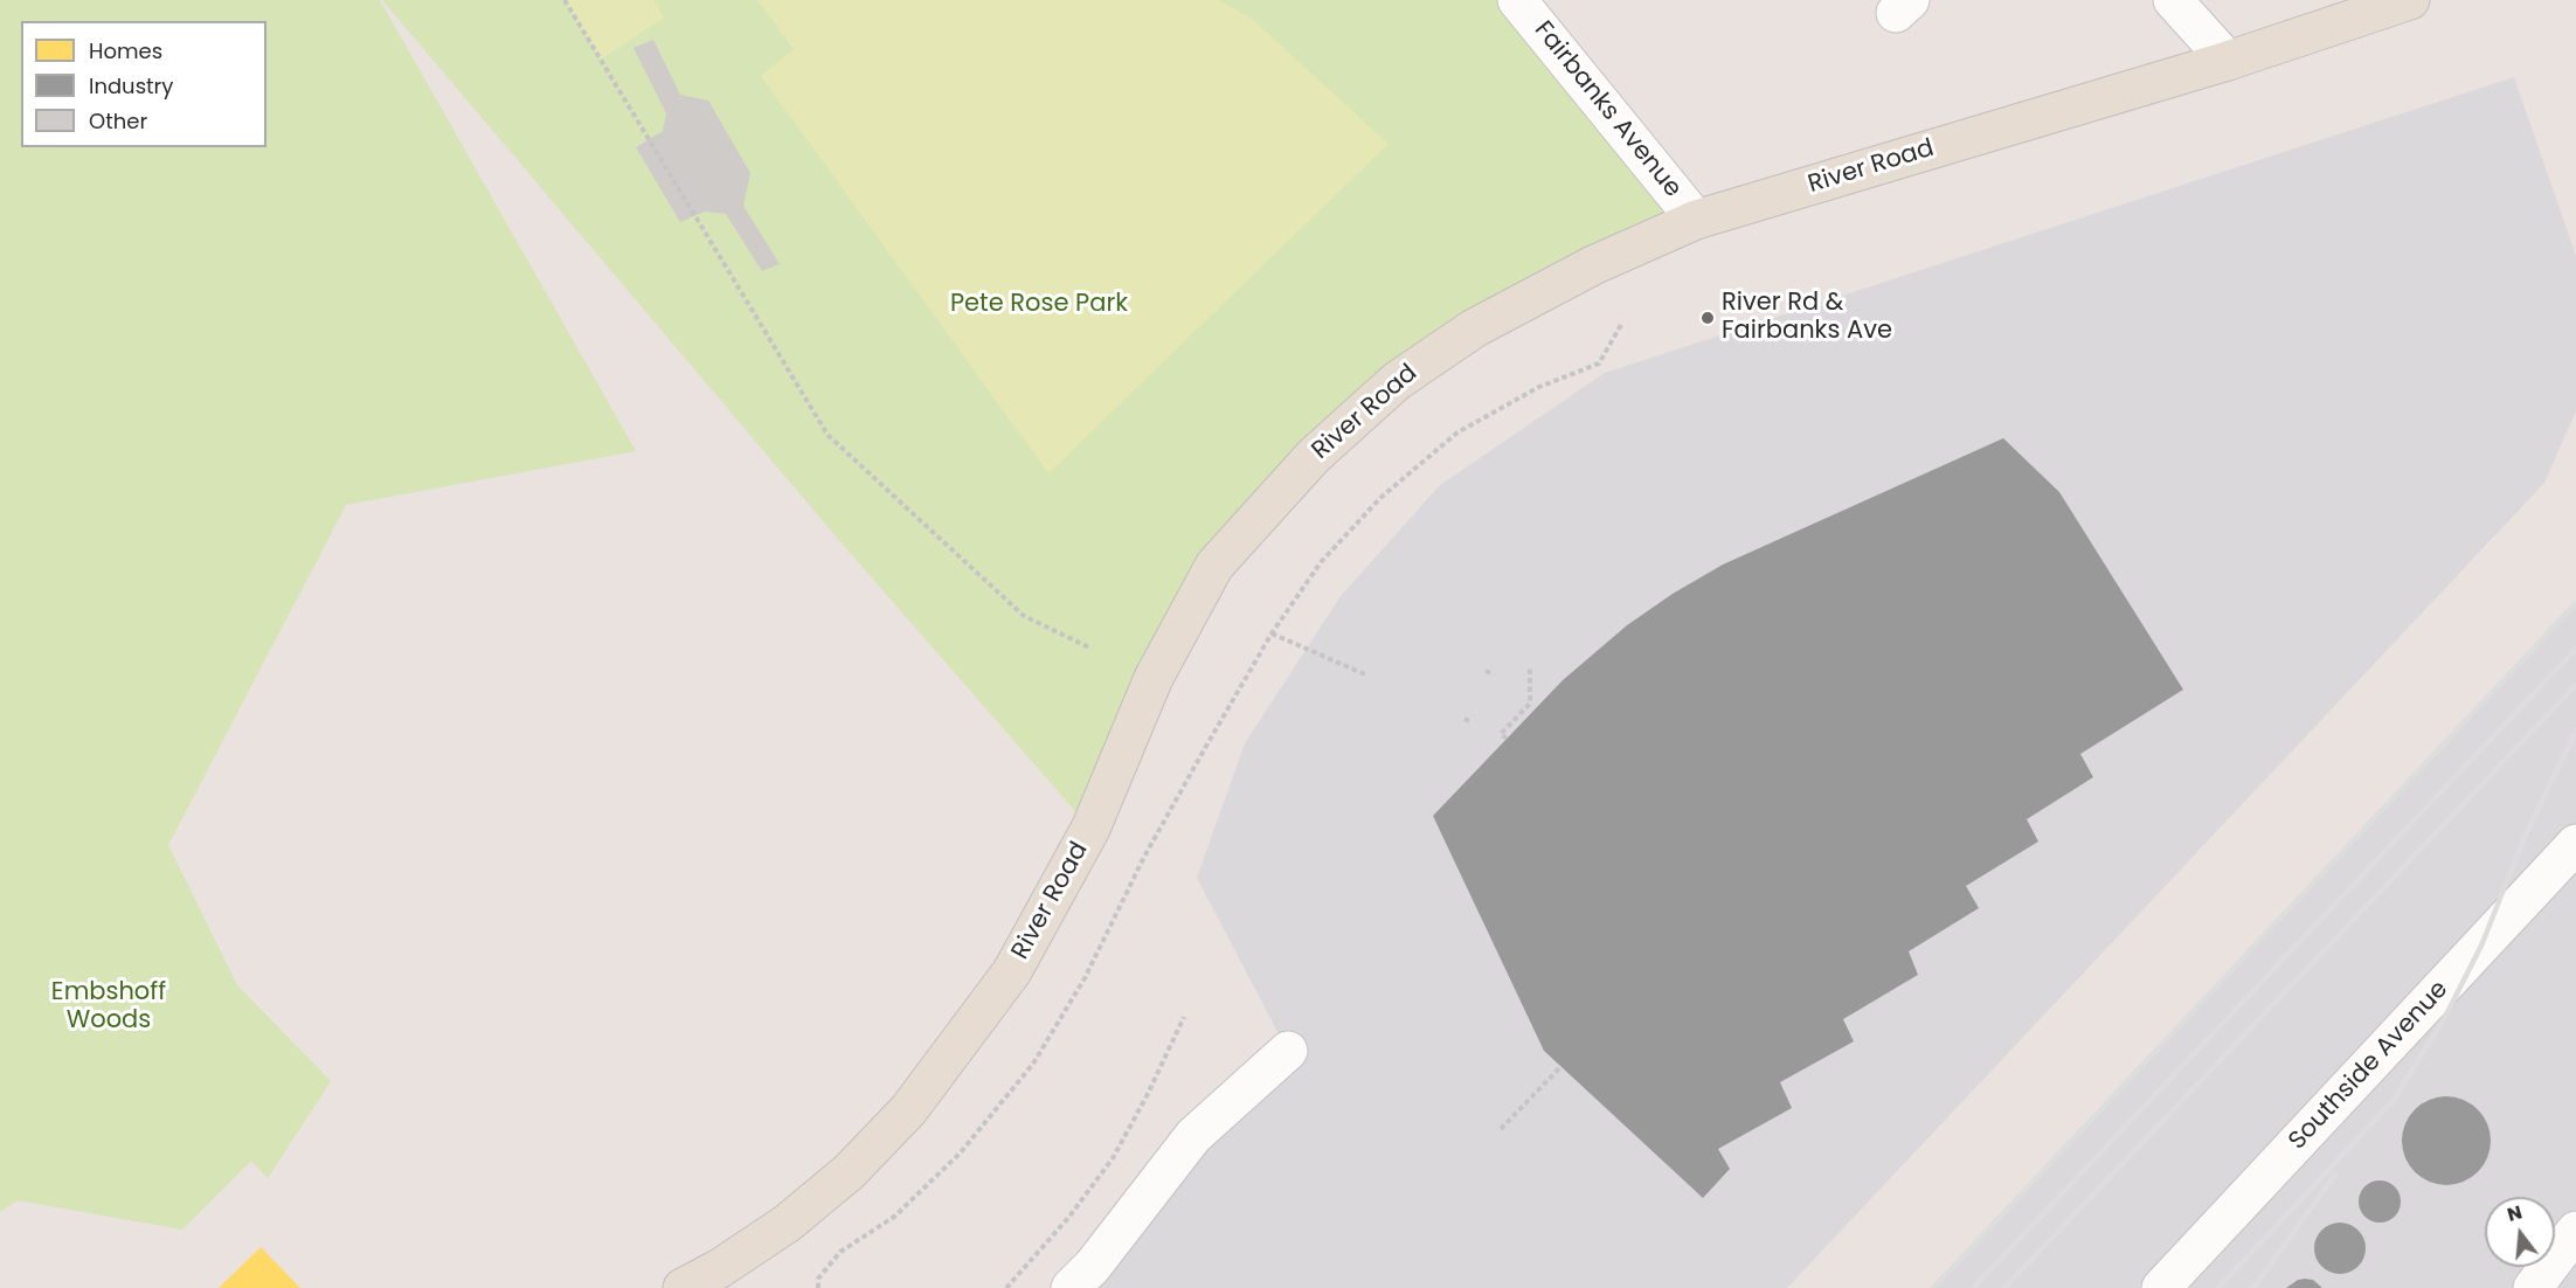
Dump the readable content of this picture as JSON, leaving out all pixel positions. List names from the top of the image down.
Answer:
{
  "streets": {
    "main road": ["River Road"],
    "street": ["Fairbanks Avenue", "Southside Avenue"]
  },
  "crossings": [
    ["Fairbanks Avenue", "River Road"]
  ],
  "parks": ["Pete Rose Park", "Embshoff Woods"],
  "places": ["River Rd & Fairbanks Ave"],
  "legend": ["Homes", "Industry", "Other"],
  "north": "top"
}
